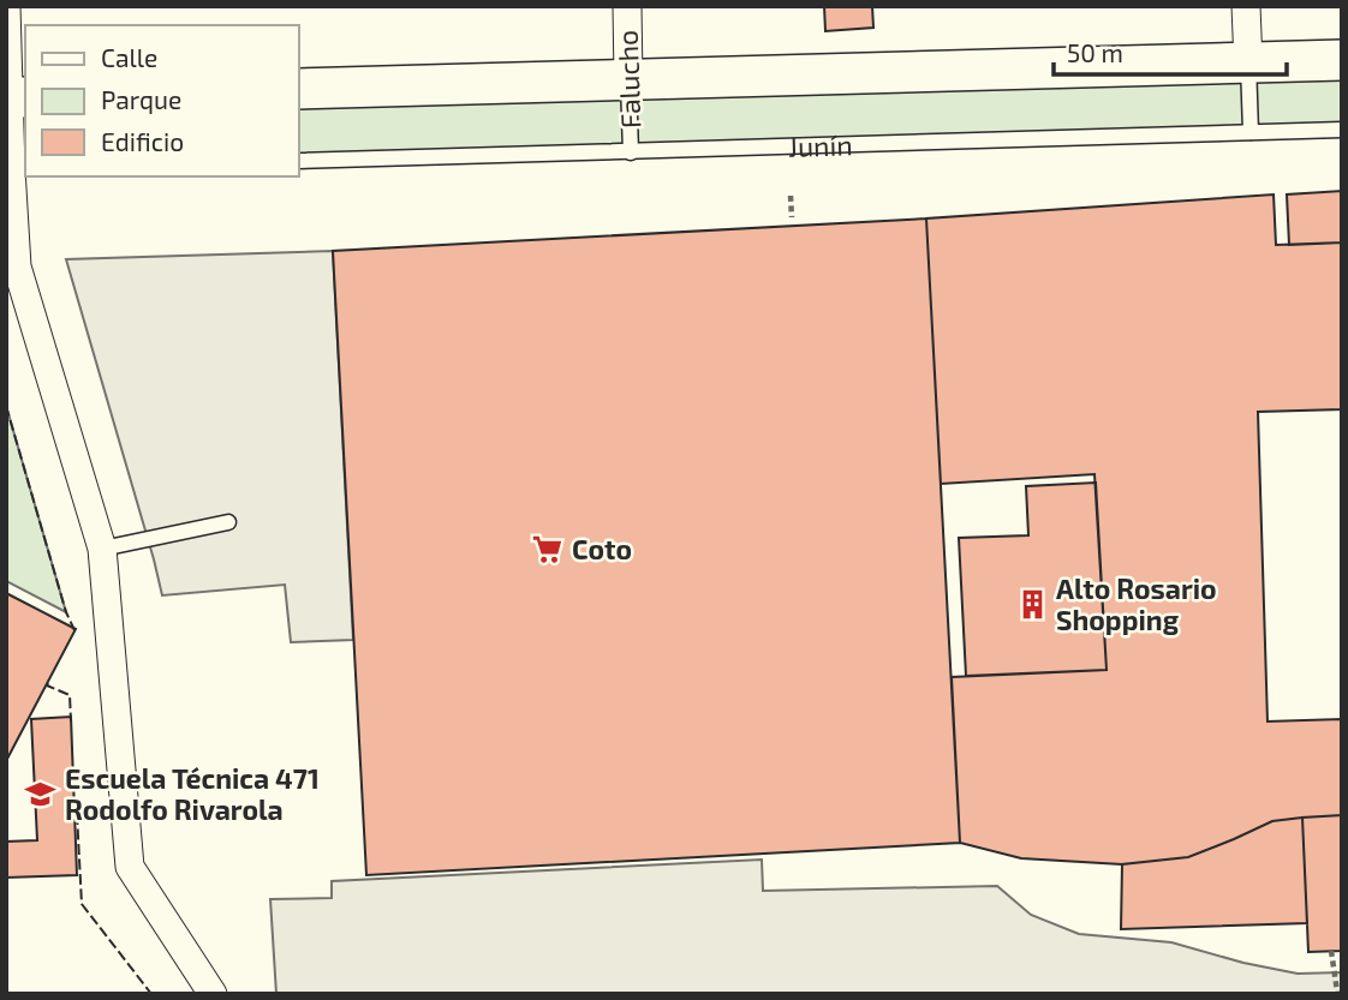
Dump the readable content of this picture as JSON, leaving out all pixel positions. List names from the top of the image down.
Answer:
{
  "streets": {
    "street": ["Falucho"],
    "lane": ["Junín"]
  },
  "crossings": [
    ["Falucho", "Junín"]
  ],
  "places": {
    "supermarket": ["Coto"],
    "building": ["Alto Rosario Shopping"],
    "school or university": ["Escuela Técnica 471 Rodolfo Rivarola"]
  },
  "legend": ["Calle", "Parque", "Edificio"],
  "scale_bar": "50 m"
}
